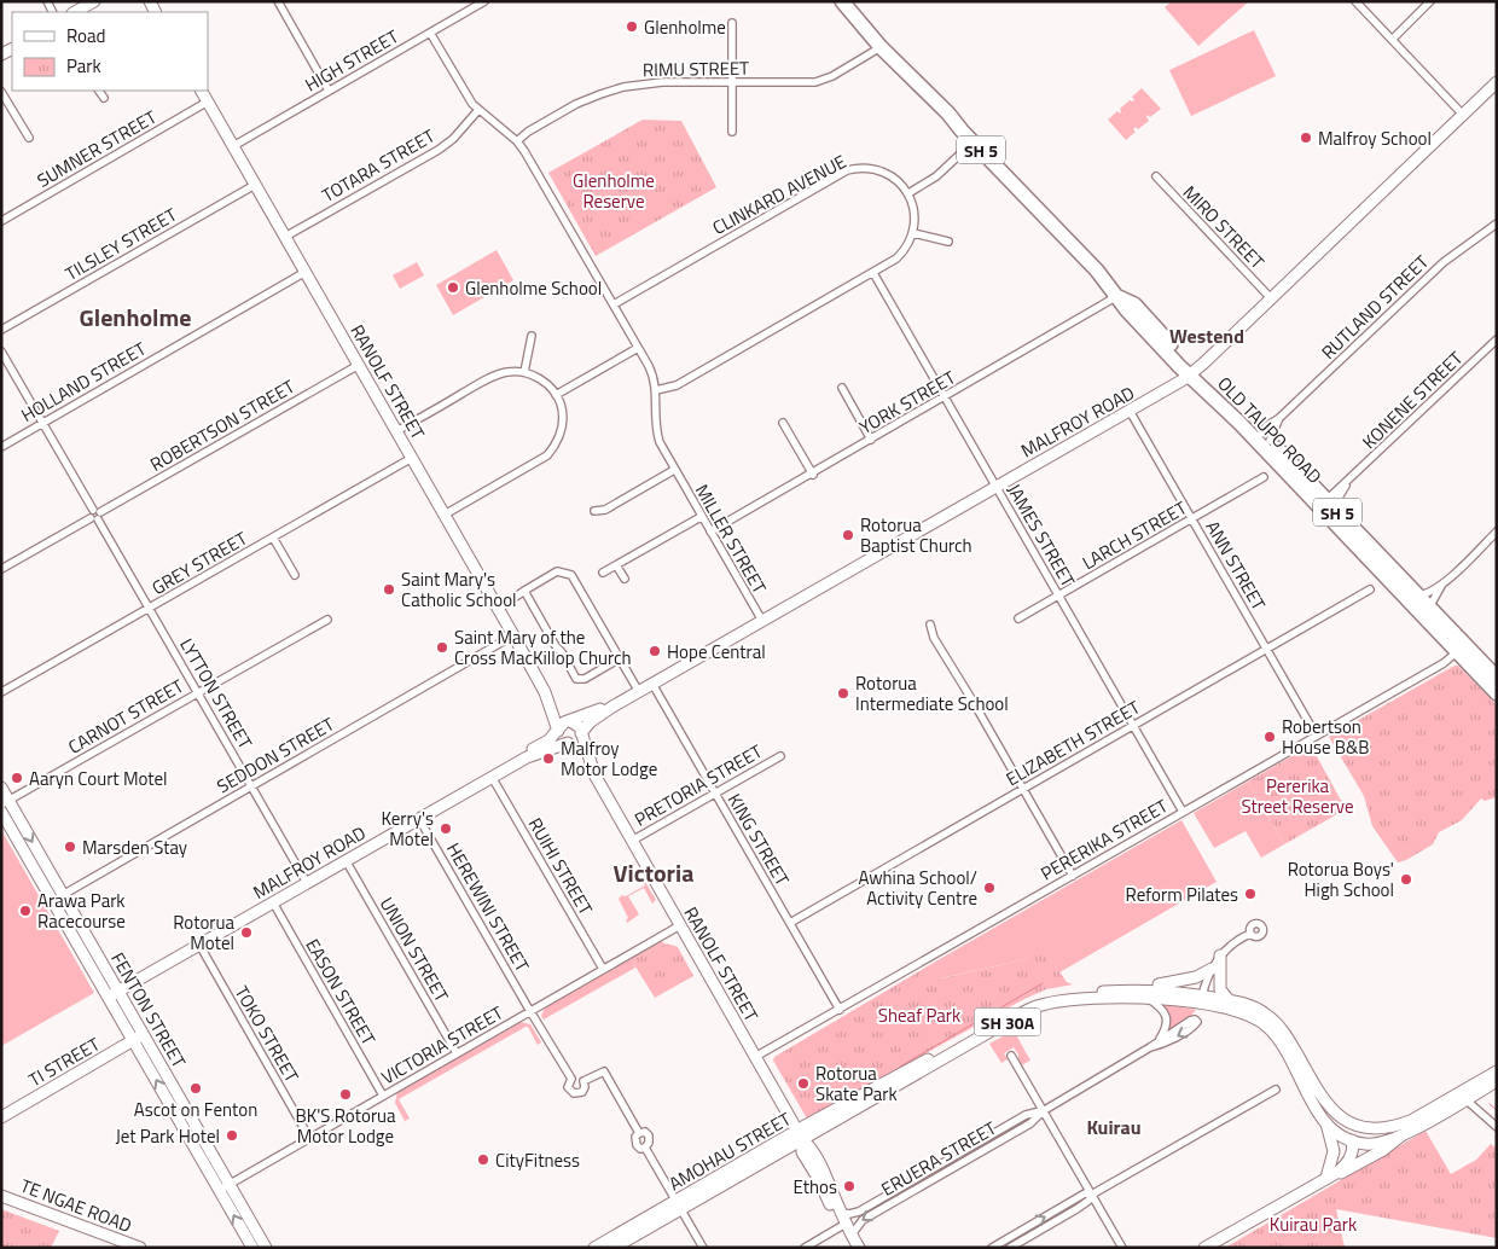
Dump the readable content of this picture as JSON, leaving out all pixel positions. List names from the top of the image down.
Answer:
{
  "streets": {
    "highway": ["SH 5", "OLD TAUPO ROAD"],
    "main road": [
      "RANOLF STREET",
      "MALFROY ROAD",
      "FENTON STREET",
      "SH 30A",
      "TI STREET",
      "AMOHAU STREET",
      "TE NGAE ROAD"
    ],
    "street": [
      "HIGH STREET",
      "RIMU STREET",
      "SUMNER STREET",
      "TOTARA STREET",
      "CLINKARD AVENUE",
      "MIRO STREET",
      "TILSLEY STREET",
      "RUTLAND STREET",
      "HOLLAND STREET",
      "KONENE STREET",
      "YORK STREET",
      "ROBERTSON STREET",
      "JAMES STREET",
      "LARCH STREET",
      "MILLER STREET",
      "GREY STREET",
      "ANN STREET",
      "LYTTON STREET",
      "CARNOT STREET",
      "ELIZABETH STREET",
      "SEDDON STREET",
      "PRETORIA STREET",
      "KING STREET",
      "PERERIKA STREET",
      "RUIHI STREET",
      "HEREWINI STREET",
      "UNION STREET",
      "EASON STREET",
      "TOKO STREET",
      "VICTORIA STREET",
      "ERUERA STREET"
    ]
  },
  "crossings": [
    ["HIGH STREET", "RANOLF STREET"],
    ["HIGH STREET", "MILLER STREET"],
    ["RIMU STREET", "OLD TAUPO ROAD"],
    ["RIMU STREET", "MILLER STREET"],
    ["SUMNER STREET", "RANOLF STREET"],
    ["TOTARA STREET", "RANOLF STREET"],
    ["TOTARA STREET", "MILLER STREET"],
    ["CLINKARD AVENUE", "MILLER STREET"],
    ["MIRO STREET", "MALFROY ROAD"],
    ["TILSLEY STREET", "RANOLF STREET"],
    ["RUTLAND STREET", "OLD TAUPO ROAD"],
    ["HOLLAND STREET", "RANOLF STREET"],
    ["HOLLAND STREET", "LYTTON STREET"],
    ["RANOLF STREET", "MALFROY ROAD"],
    ["RANOLF STREET", "ROBERTSON STREET"],
    ["RANOLF STREET", "GREY STREET"],
    ["RANOLF STREET", "SEDDON STREET"],
    ["RANOLF STREET", "PRETORIA STREET"],
    ["RANOLF STREET", "PERERIKA STREET"],
    ["RANOLF STREET", "VICTORIA STREET"],
    ["RANOLF STREET", "AMOHAU STREET"],
    ["RANOLF STREET", "ERUERA STREET"],
    ["KONENE STREET", "OLD TAUPO ROAD"],
    ["YORK STREET", "OLD TAUPO ROAD"],
    ["YORK STREET", "JAMES STREET"],
    ["YORK STREET", "MILLER STREET"],
    ["MALFROY ROAD", "OLD TAUPO ROAD"],
    ["MALFROY ROAD", "JAMES STREET"],
    ["MALFROY ROAD", "MILLER STREET"],
    ["MALFROY ROAD", "ANN STREET"],
    ["MALFROY ROAD", "LYTTON STREET"],
    ["MALFROY ROAD", "KING STREET"],
    ["MALFROY ROAD", "RUIHI STREET"],
    ["MALFROY ROAD", "HEREWINI STREET"],
    ["MALFROY ROAD", "UNION STREET"],
    ["MALFROY ROAD", "EASON STREET"],
    ["MALFROY ROAD", "FENTON STREET"],
    ["MALFROY ROAD", "TOKO STREET"],
    ["ROBERTSON STREET", "LYTTON STREET"],
    ["OLD TAUPO ROAD", "PERERIKA STREET"],
    ["JAMES STREET", "LARCH STREET"],
    ["JAMES STREET", "ELIZABETH STREET"],
    ["JAMES STREET", "PERERIKA STREET"],
    ["LARCH STREET", "ANN STREET"],
    ["GREY STREET", "LYTTON STREET"],
    ["ANN STREET", "ELIZABETH STREET"],
    ["ANN STREET", "PERERIKA STREET"],
    ["LYTTON STREET", "CARNOT STREET"],
    ["LYTTON STREET", "SEDDON STREET"],
    ["CARNOT STREET", "FENTON STREET"],
    ["ELIZABETH STREET", "KING STREET"],
    ["SEDDON STREET", "FENTON STREET"],
    ["PRETORIA STREET", "KING STREET"],
    ["KING STREET", "PERERIKA STREET"],
    ["RUIHI STREET", "VICTORIA STREET"],
    ["HEREWINI STREET", "VICTORIA STREET"],
    ["UNION STREET", "VICTORIA STREET"],
    ["EASON STREET", "VICTORIA STREET"],
    ["FENTON STREET", "VICTORIA STREET"],
    ["FENTON STREET", "TI STREET"],
    ["SH 30A", "AMOHAU STREET"],
    ["TOKO STREET", "VICTORIA STREET"],
    ["AMOHAU STREET", "ERUERA STREET"]
  ],
  "districts": [
    "Glenholme",
    "Westend",
    "Victoria",
    "Kuirau"
  ],
  "parks": [
    "Glenholme Reserve",
    "Pererika Street Reserve",
    "Sheaf Park",
    "Kuirau Park"
  ],
  "places": [
    "Glenholme",
    "Malfroy School",
    "Glenholme School",
    "Rotorua Baptist Church",
    "Saint Mary's Catholic School",
    "Saint Mary of the Cross MacKillop Church",
    "Hope Central",
    "Rotorua Intermediate School",
    "Robertson House B&B",
    "Malfroy Motor Lodge",
    "Aaryn Court Motel",
    "Kerry's Motel",
    "Marsden Stay",
    "Rotorua Boys' High School",
    "Awhina School/ Activity Centre",
    "Reform Pilates",
    "Arawa Park Racecourse",
    "Rotorua Motel",
    "Rotorua Skate Park",
    "Ascot on Fenton",
    "BK'S Rotorua Motor Lodge",
    "Jet Park Hotel",
    "CityFitness",
    "Ethos"
  ],
  "legend": ["Road", "Park"]
}
